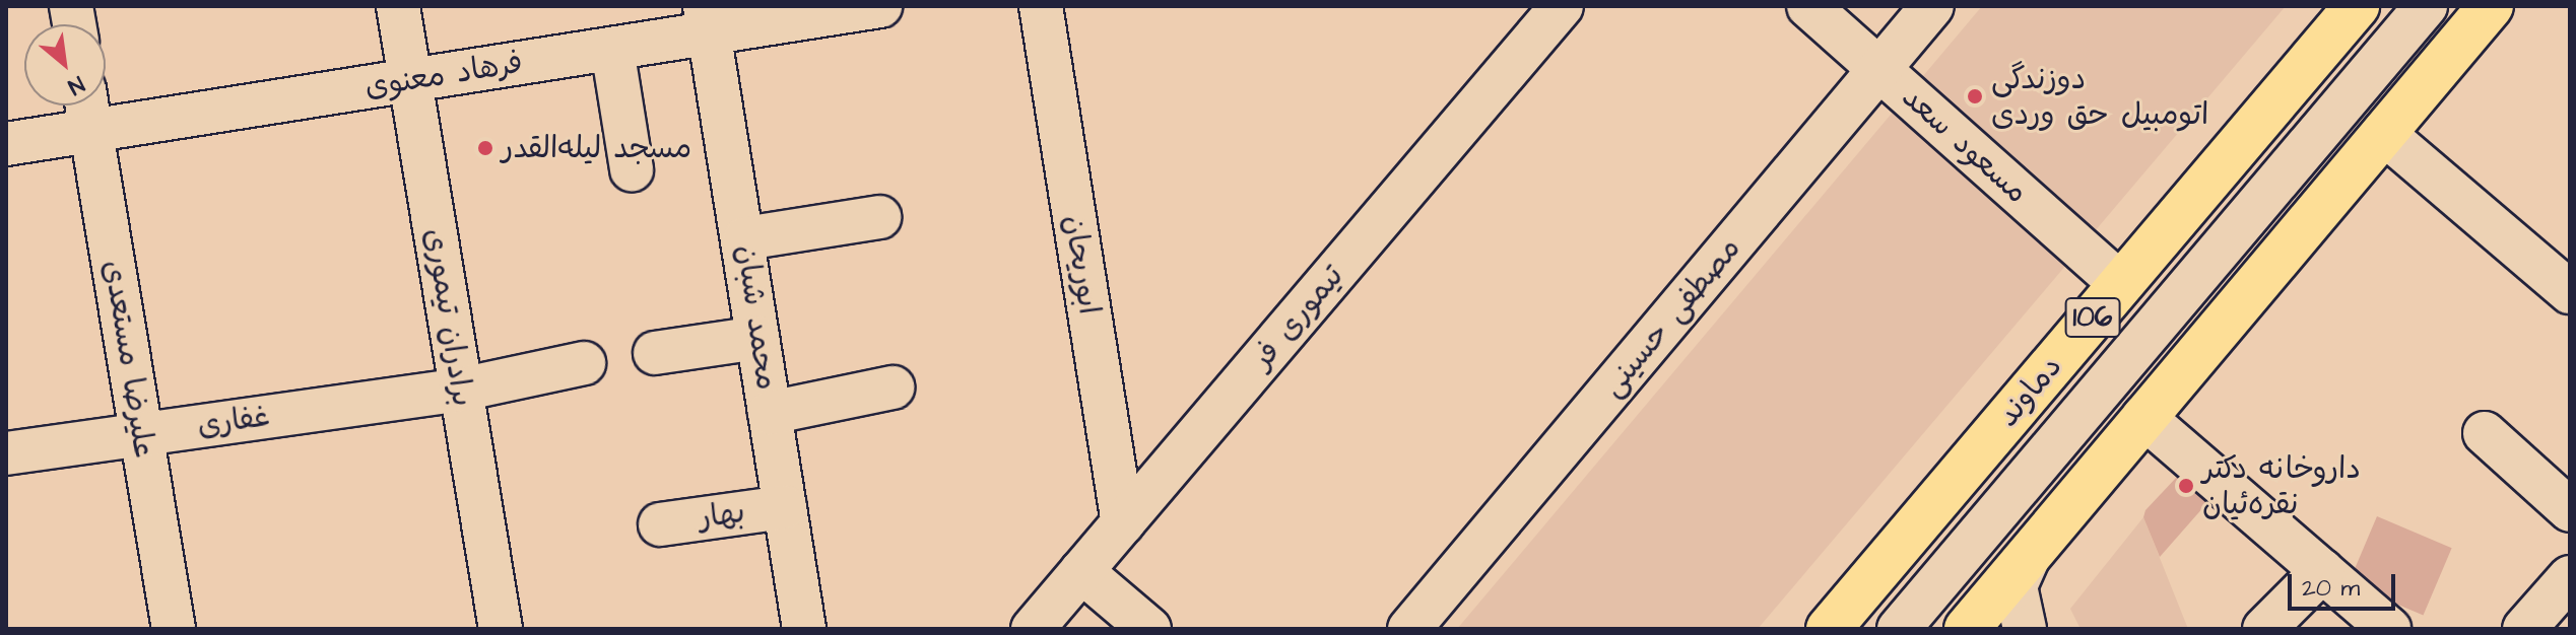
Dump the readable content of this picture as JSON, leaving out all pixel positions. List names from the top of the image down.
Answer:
{
  "streets": {
    "main road": ["106", "دماوند"],
    "street": [
      "فرهاد معنوی",
      "مسعود سعد",
      "ابوریحان",
      "برادران تیموری",
      "محمد شبان",
      "تیموری فر",
      "مصطفی حسینی",
      "علیرضا مستعدی",
      "غفاری",
      "بهار"
    ]
  },
  "crossings": [
    ["فرهاد معنوی", "برادران تیموری"],
    ["فرهاد معنوی", "محمد شبان"],
    ["فرهاد معنوی", "علیرضا مستعدی"],
    ["مسعود سعد", "مصطفی حسینی"],
    ["مسعود سعد", "دماوند"],
    ["ابوریحان", "تیموری فر"],
    ["برادران تیموری", "غفاری"],
    ["محمد شبان", "بهار"],
    ["علیرضا مستعدی", "غفاری"]
  ],
  "places": ["دوزندگی اتومبیل حق وردی", "مسجد لیله‌القدر", "داروخانه دکتر نقره‌ئیان"],
  "scale_bar": "20 m",
  "north": "bottom right"
}
